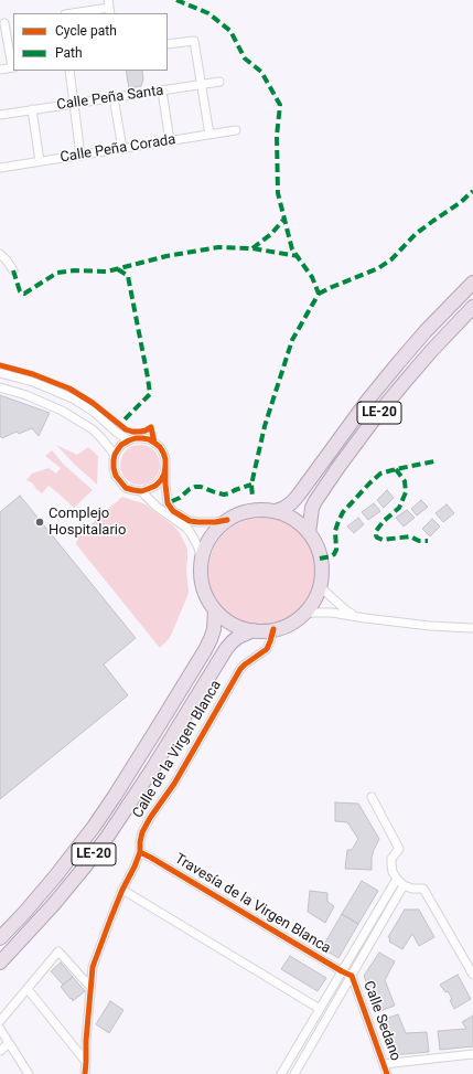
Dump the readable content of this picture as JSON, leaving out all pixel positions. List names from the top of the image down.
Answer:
{
  "streets": {
    "highway": ["LE-20"],
    "street": [
      "Calle Peña Santa",
      "Calle Peña Corada",
      "Calle de la Virgen Blanca",
      "Travesía de la Virgen Blanca",
      "Calle Sedano"
    ]
  },
  "crossings": [
    ["LE-20", "Calle de la Virgen Blanca"],
    ["Calle de la Virgen Blanca", "Travesía de la Virgen Blanca"],
    ["Travesía de la Virgen Blanca", "Calle Sedano"]
  ],
  "places": ["Complejo Hospitalario"],
  "legend": ["Cycle path", "Path"]
}
